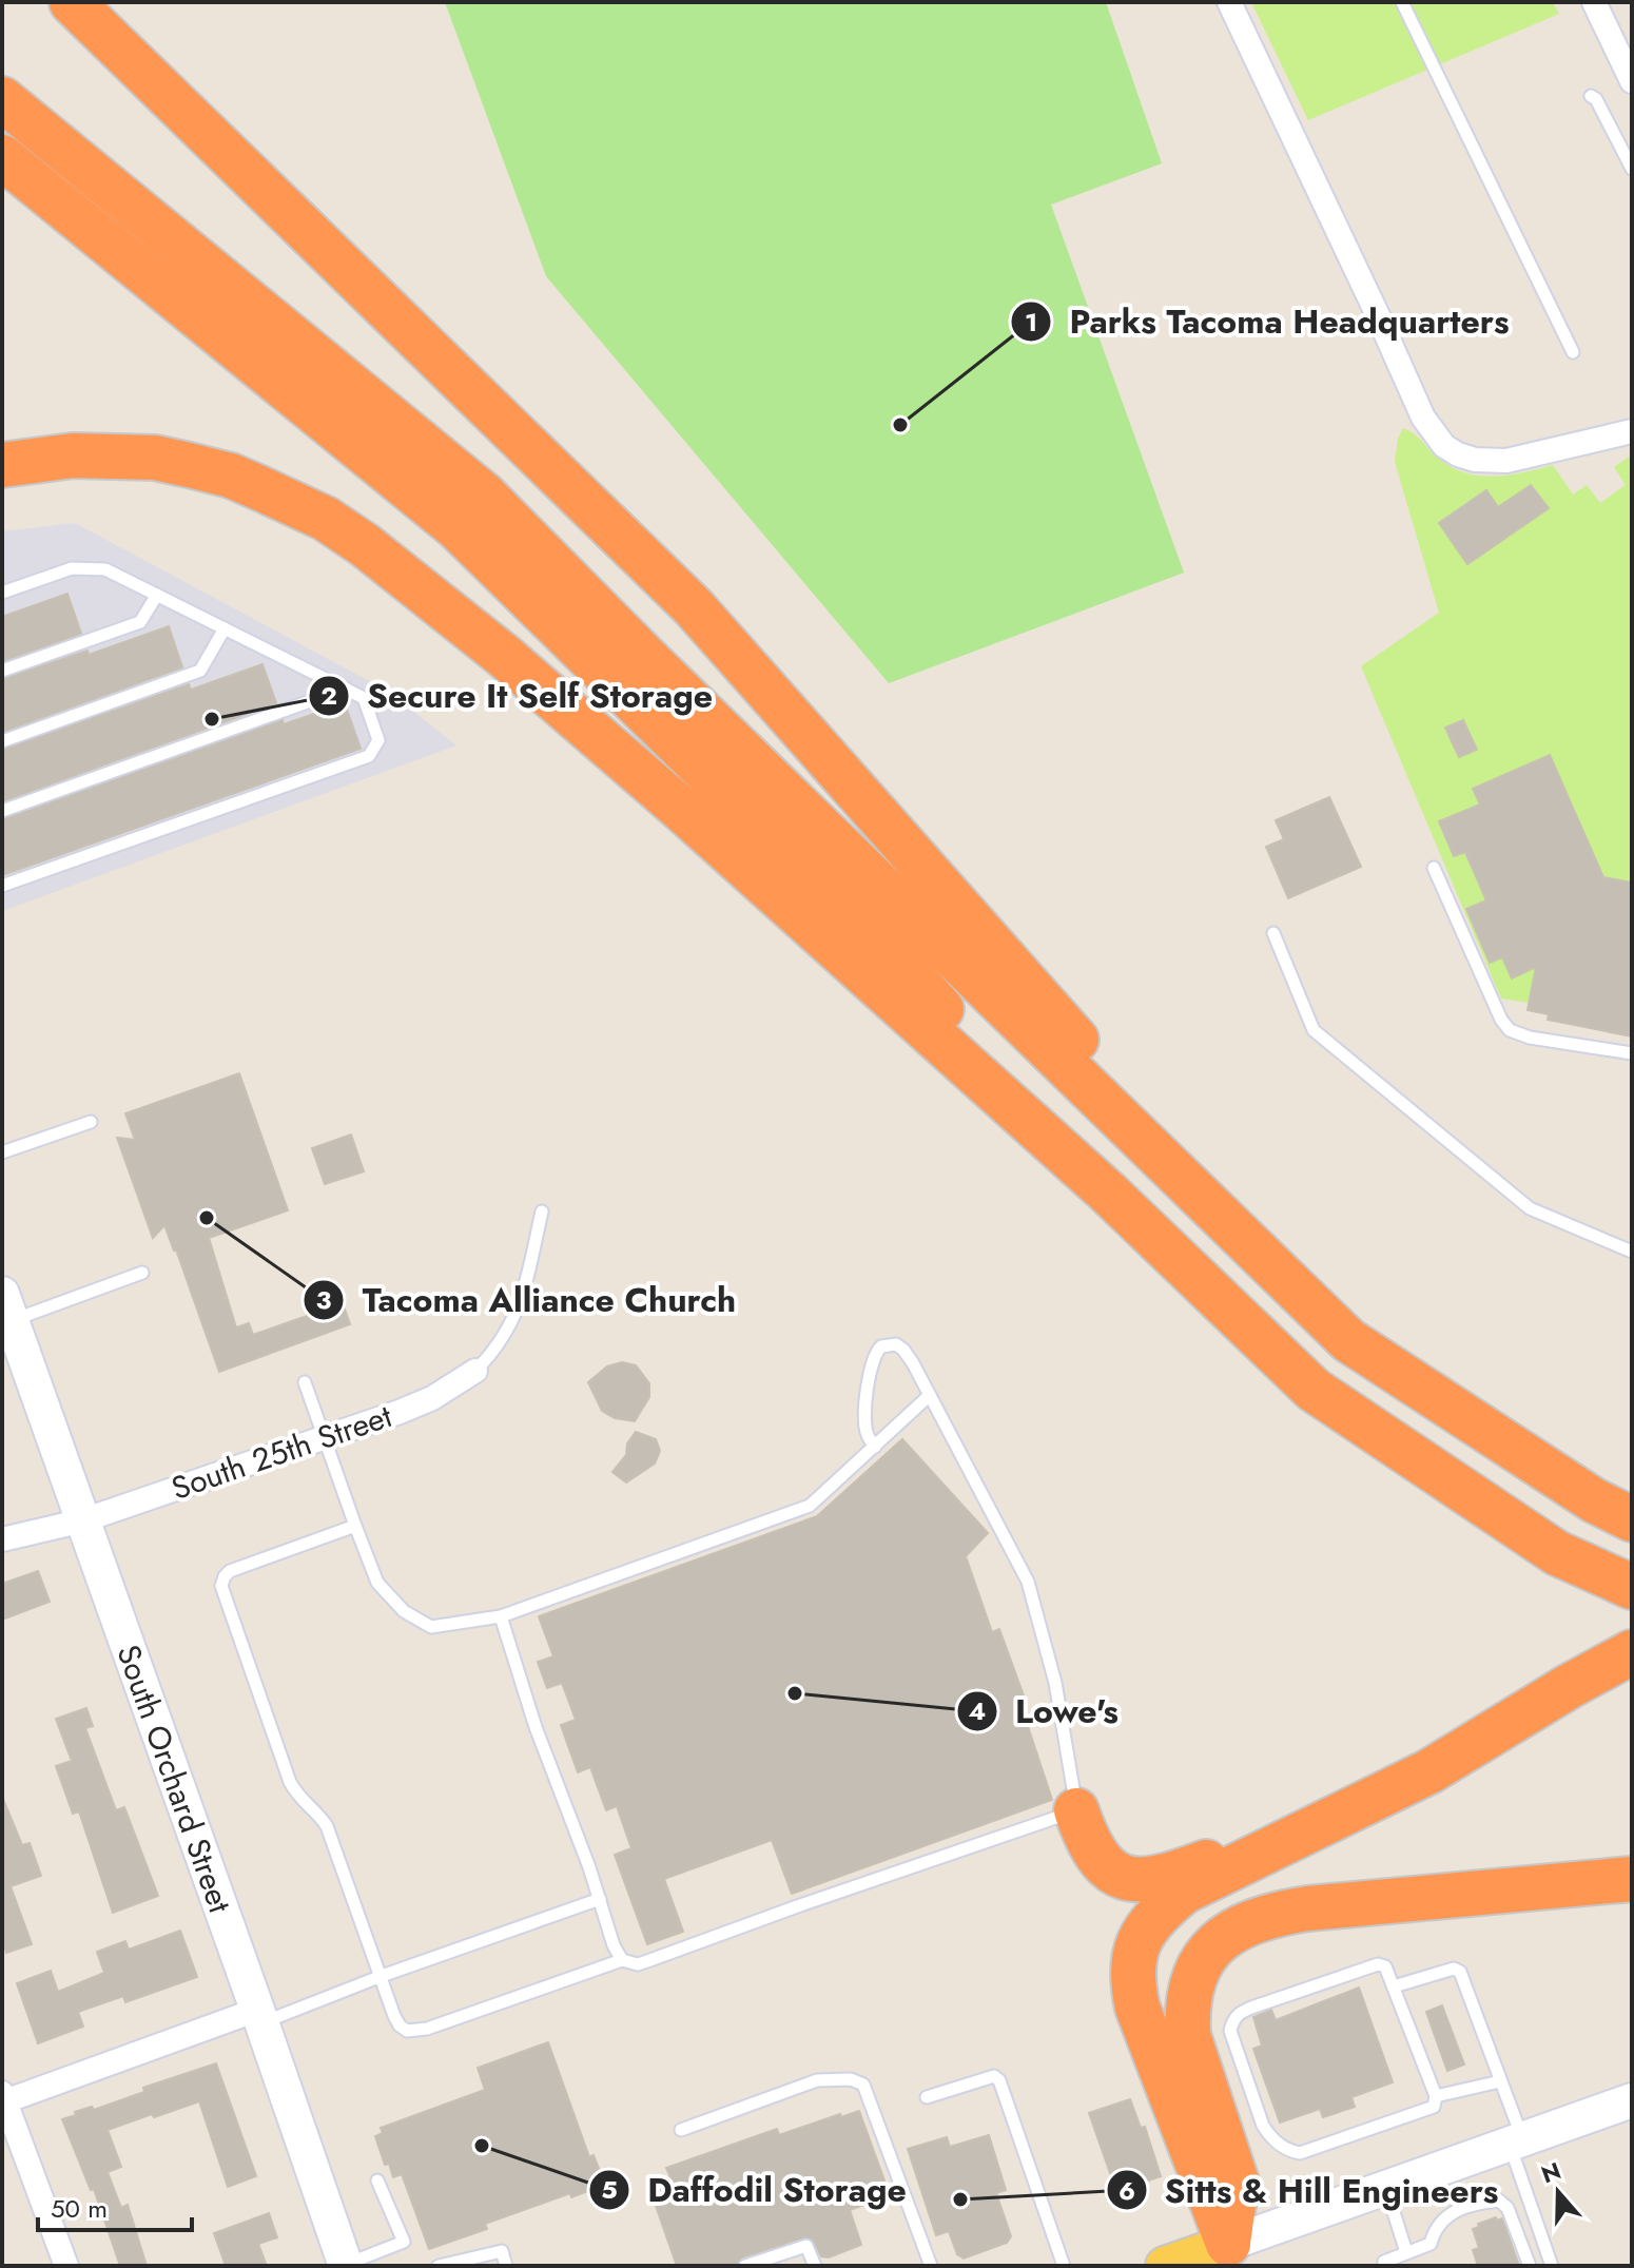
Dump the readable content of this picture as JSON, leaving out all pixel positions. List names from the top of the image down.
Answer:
{
  "streets": {
    "main road": ["South Orchard Street"],
    "street": ["South 25th Street"]
  },
  "crossings": [
    ["South 25th Street", "South Orchard Street"]
  ],
  "places": [
    "Parks Tacoma Headquarters",
    "Secure It Self Storage",
    "Tacoma Alliance Church",
    "Lowe's",
    "Daffodil Storage",
    "Sitts & Hill Engineers"
  ],
  "scale_bar": "50 m",
  "north": "top"
}
